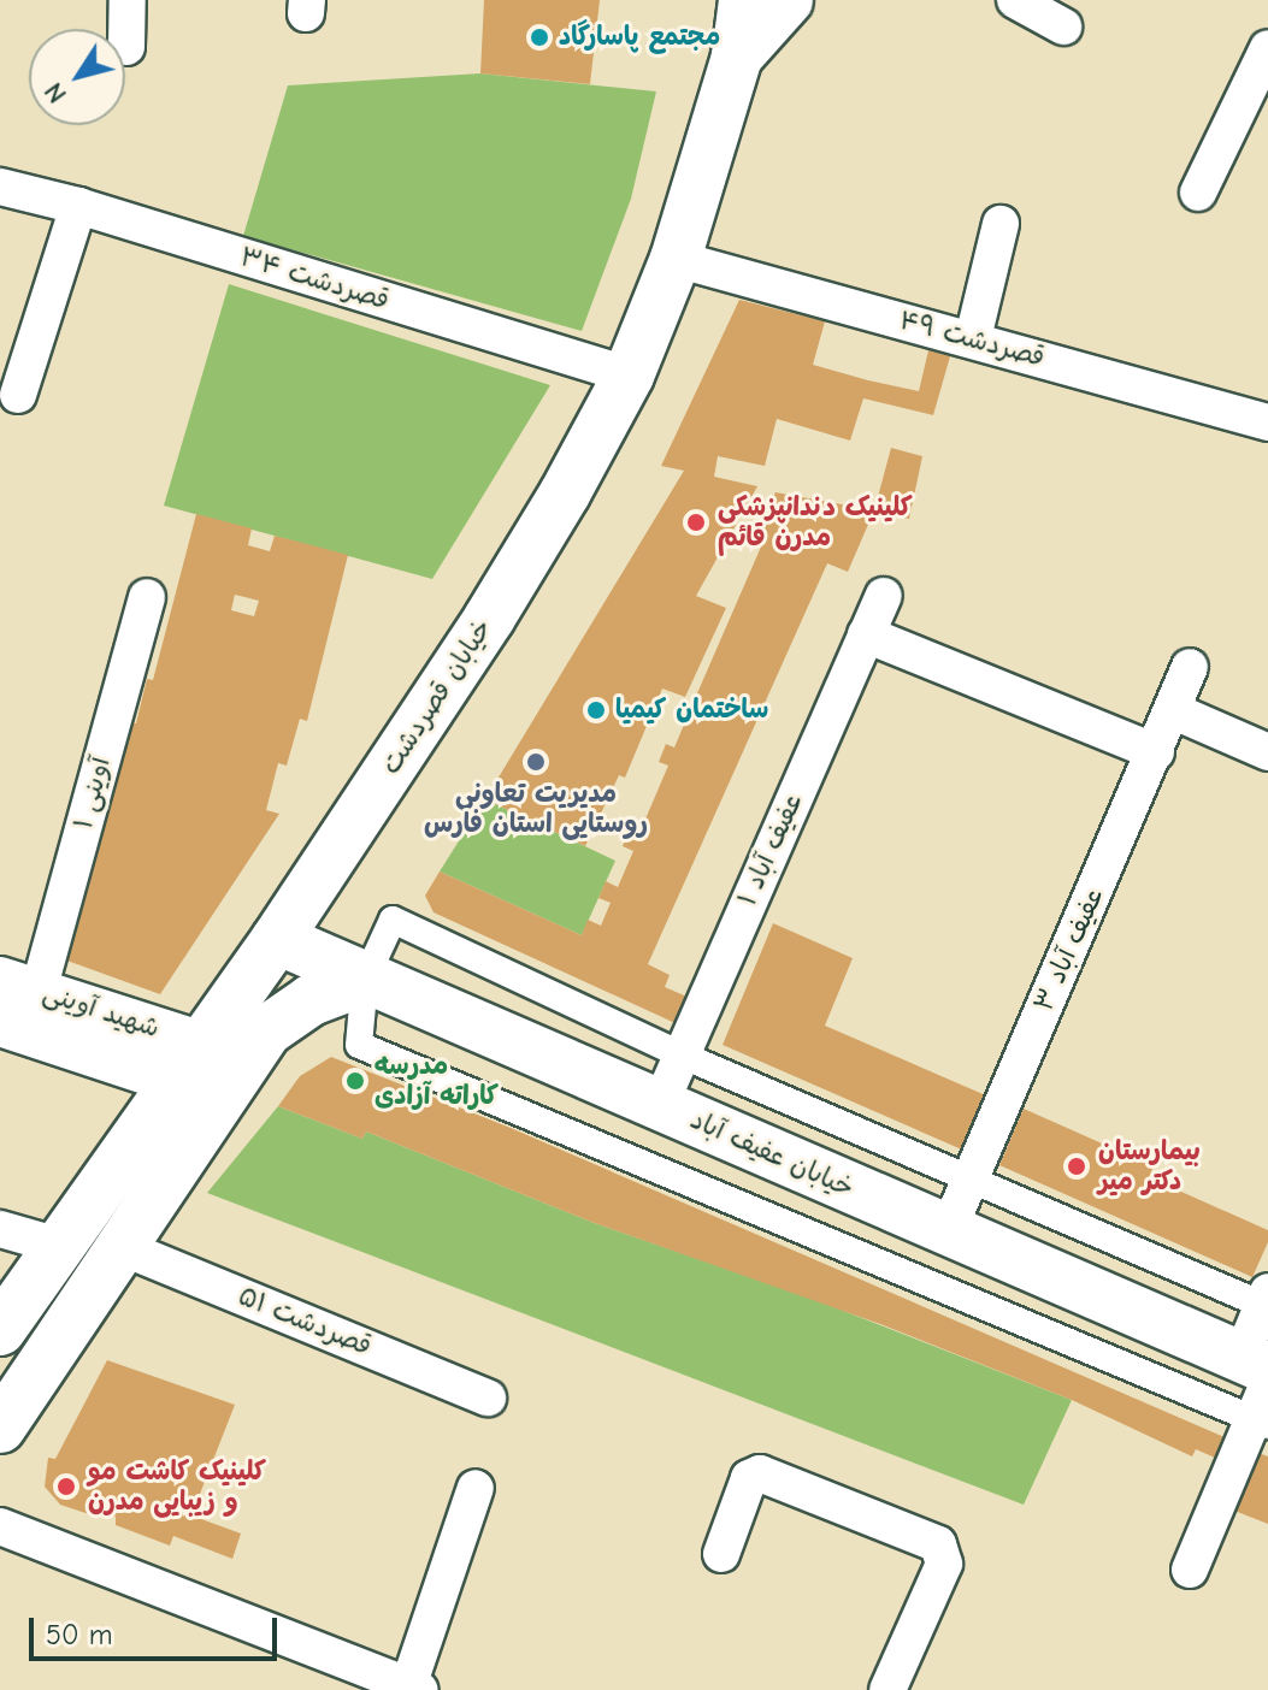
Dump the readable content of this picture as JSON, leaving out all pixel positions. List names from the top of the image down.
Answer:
{
  "streets": {
    "main road": ["خیابان قصردشت", "خیابان عفیف آباد"],
    "street": [
      "قصردشت ۳۴",
      "قصردشت ۴۹",
      "۱ آوینی",
      "عفیف آباد ۱",
      "عفیف آباد ۳",
      "شهید آوینی",
      "۵۱ قصردشت"
    ]
  },
  "crossings": [
    ["قصردشت ۳۴", "خیابان قصردشت"],
    ["قصردشت ۴۹", "خیابان قصردشت"],
    ["خیابان قصردشت", "شهید آوینی"],
    ["خیابان قصردشت", "خیابان عفیف آباد"],
    ["۱ آوینی", "شهید آوینی"],
    ["عفیف آباد ۱", "خیابان عفیف آباد"],
    ["عفیف آباد ۳", "خیابان عفیف آباد"]
  ],
  "places": [
    "مجتمع پاسارگاد",
    "کلینیک دندانپزشکی مدرن قائم",
    "ساختمان کیمیا",
    "مدیریت تعاونی روستایی استان فارس",
    "مدرسه کاراته آزادی",
    "بیمارستان دکتر میر",
    "کلینیک کاشت مو و زیبایی مدرن"
  ],
  "scale_bar": "50 m",
  "north": "bottom left"
}
